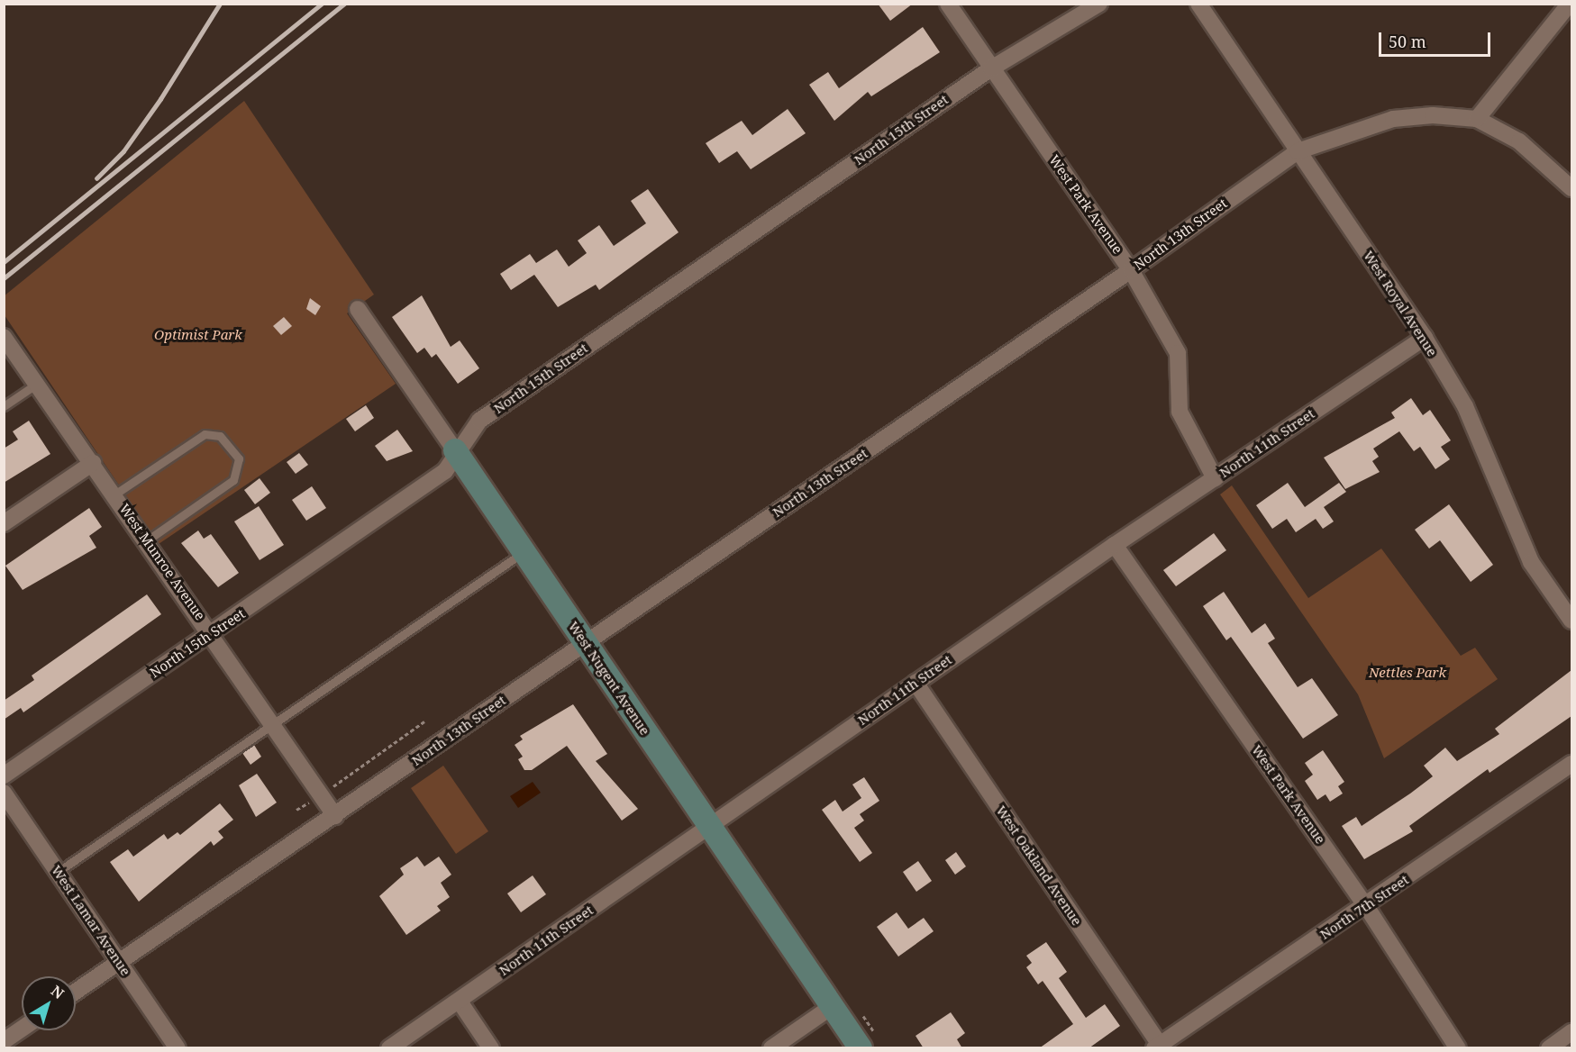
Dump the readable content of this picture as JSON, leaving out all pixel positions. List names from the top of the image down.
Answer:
{
  "streets": {
    "street": [
      "North 15th Street",
      "West Park Avenue",
      "North 13th Street",
      "West Royal Avenue",
      "North 11th Street",
      "West Munroe Avenue",
      "West Nugent Avenue",
      "West Oakland Avenue",
      "North 7th Street",
      "West Lamar Avenue"
    ]
  },
  "crossings": [
    ["North 15th Street", "West Park Avenue"],
    ["North 15th Street", "West Munroe Avenue"],
    ["North 15th Street", "West Nugent Avenue"],
    ["West Park Avenue", "North 13th Street"],
    ["West Park Avenue", "North 11th Street"],
    ["West Park Avenue", "North 7th Street"],
    ["North 13th Street", "West Royal Avenue"],
    ["North 13th Street", "West Munroe Avenue"],
    ["North 13th Street", "West Nugent Avenue"],
    ["North 13th Street", "West Lamar Avenue"],
    ["West Royal Avenue", "North 11th Street"],
    ["North 11th Street", "West Nugent Avenue"],
    ["North 11th Street", "West Oakland Avenue"],
    ["West Oakland Avenue", "North 7th Street"]
  ],
  "parks": ["Optimist Park", "Nettles Park"],
  "scale_bar": "50 m",
  "north": "top right"
}
